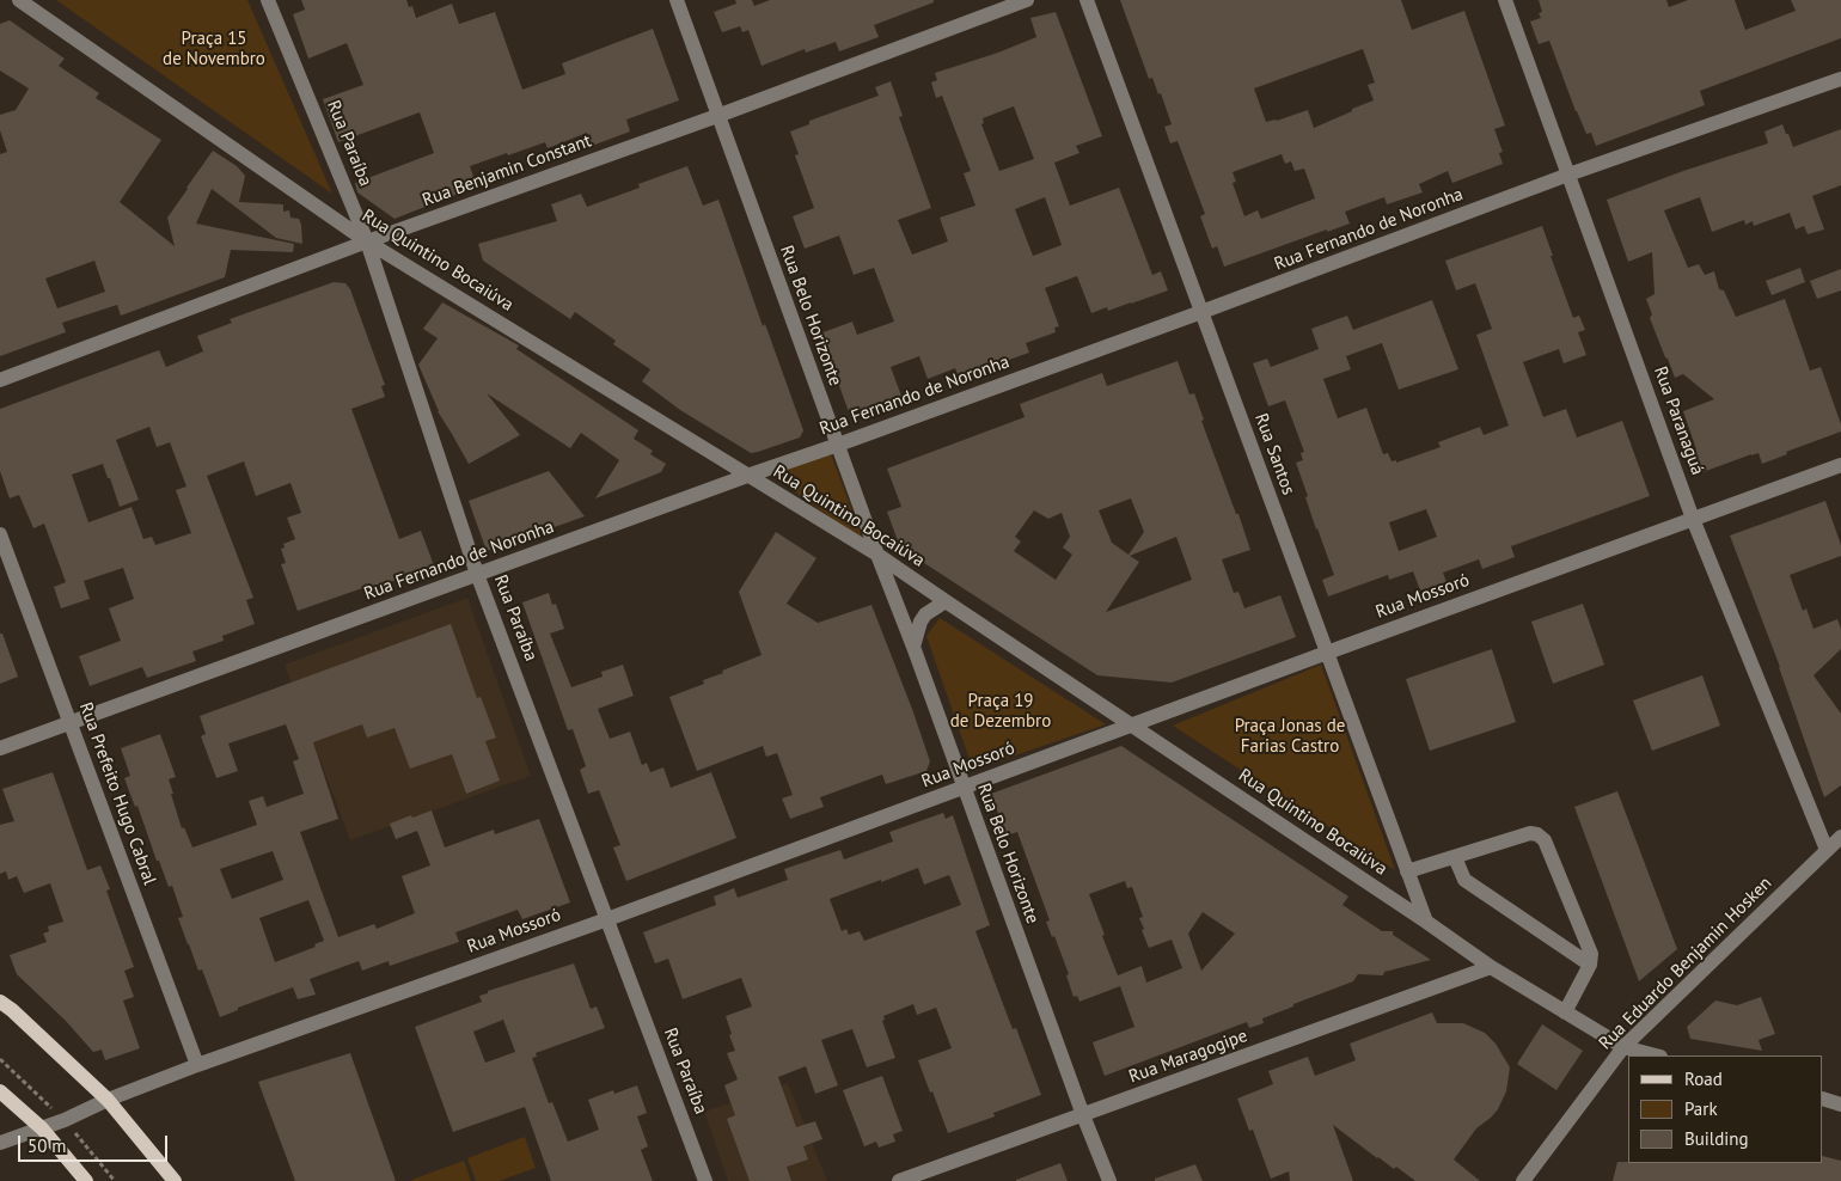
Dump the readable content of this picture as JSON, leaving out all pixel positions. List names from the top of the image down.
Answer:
{
  "streets": {
    "street": [
      "Rua Paraíba",
      "Rua Benjamin Constant",
      "Rua Fernando de Noronha",
      "Rua Quintino Bocaiúva",
      "Rua Belo Horizonte",
      "Rua Paranaguá",
      "Rua Santos",
      "Rua Mossoró",
      "Rua Prefeito Hugo Cabral",
      "Rua Eduardo Benjamin Hosken",
      "Rua Maragogipe"
    ]
  },
  "crossings": [
    ["Rua Paraíba", "Rua Benjamin Constant"],
    ["Rua Paraíba", "Rua Fernando de Noronha"],
    ["Rua Paraíba", "Rua Quintino Bocaiúva"],
    ["Rua Paraíba", "Rua Mossoró"],
    ["Rua Benjamin Constant", "Rua Quintino Bocaiúva"],
    ["Rua Benjamin Constant", "Rua Belo Horizonte"],
    ["Rua Fernando de Noronha", "Rua Quintino Bocaiúva"],
    ["Rua Fernando de Noronha", "Rua Belo Horizonte"],
    ["Rua Fernando de Noronha", "Rua Paranaguá"],
    ["Rua Fernando de Noronha", "Rua Santos"],
    ["Rua Fernando de Noronha", "Rua Prefeito Hugo Cabral"],
    ["Rua Quintino Bocaiúva", "Rua Belo Horizonte"],
    ["Rua Quintino Bocaiúva", "Rua Santos"],
    ["Rua Quintino Bocaiúva", "Rua Mossoró"],
    ["Rua Quintino Bocaiúva", "Rua Eduardo Benjamin Hosken"],
    ["Rua Quintino Bocaiúva", "Rua Maragogipe"],
    ["Rua Belo Horizonte", "Rua Mossoró"],
    ["Rua Belo Horizonte", "Rua Maragogipe"],
    ["Rua Paranaguá", "Rua Mossoró"],
    ["Rua Paranaguá", "Rua Eduardo Benjamin Hosken"],
    ["Rua Santos", "Rua Mossoró"],
    ["Rua Mossoró", "Rua Prefeito Hugo Cabral"]
  ],
  "parks": ["Praça 15 de Novembro", "Praça 19 de Dezembro", "Praça Jonas de Farias Castro"],
  "legend": ["Road", "Park", "Building"],
  "scale_bar": "50 m"
}
